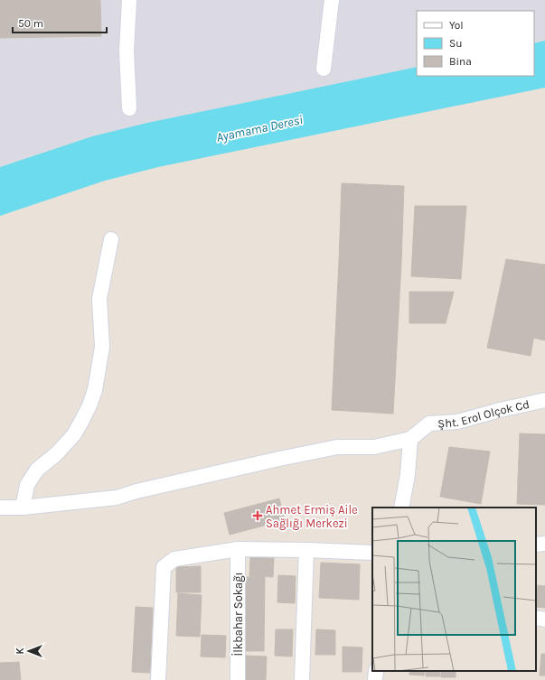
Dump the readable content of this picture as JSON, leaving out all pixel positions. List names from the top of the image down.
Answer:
{
  "streets": {
    "street": ["Şht. Erol Olçok Cd", "İlkbahar Sokağı"]
  },
  "water": ["Ayamama Deresi"],
  "places": {
    "health": ["Ahmet Ermiş Aile Sağlığı Merkezi"]
  },
  "legend": ["Yol", "Su", "Bina"],
  "scale_bar": "50 m",
  "north": "left"
}
